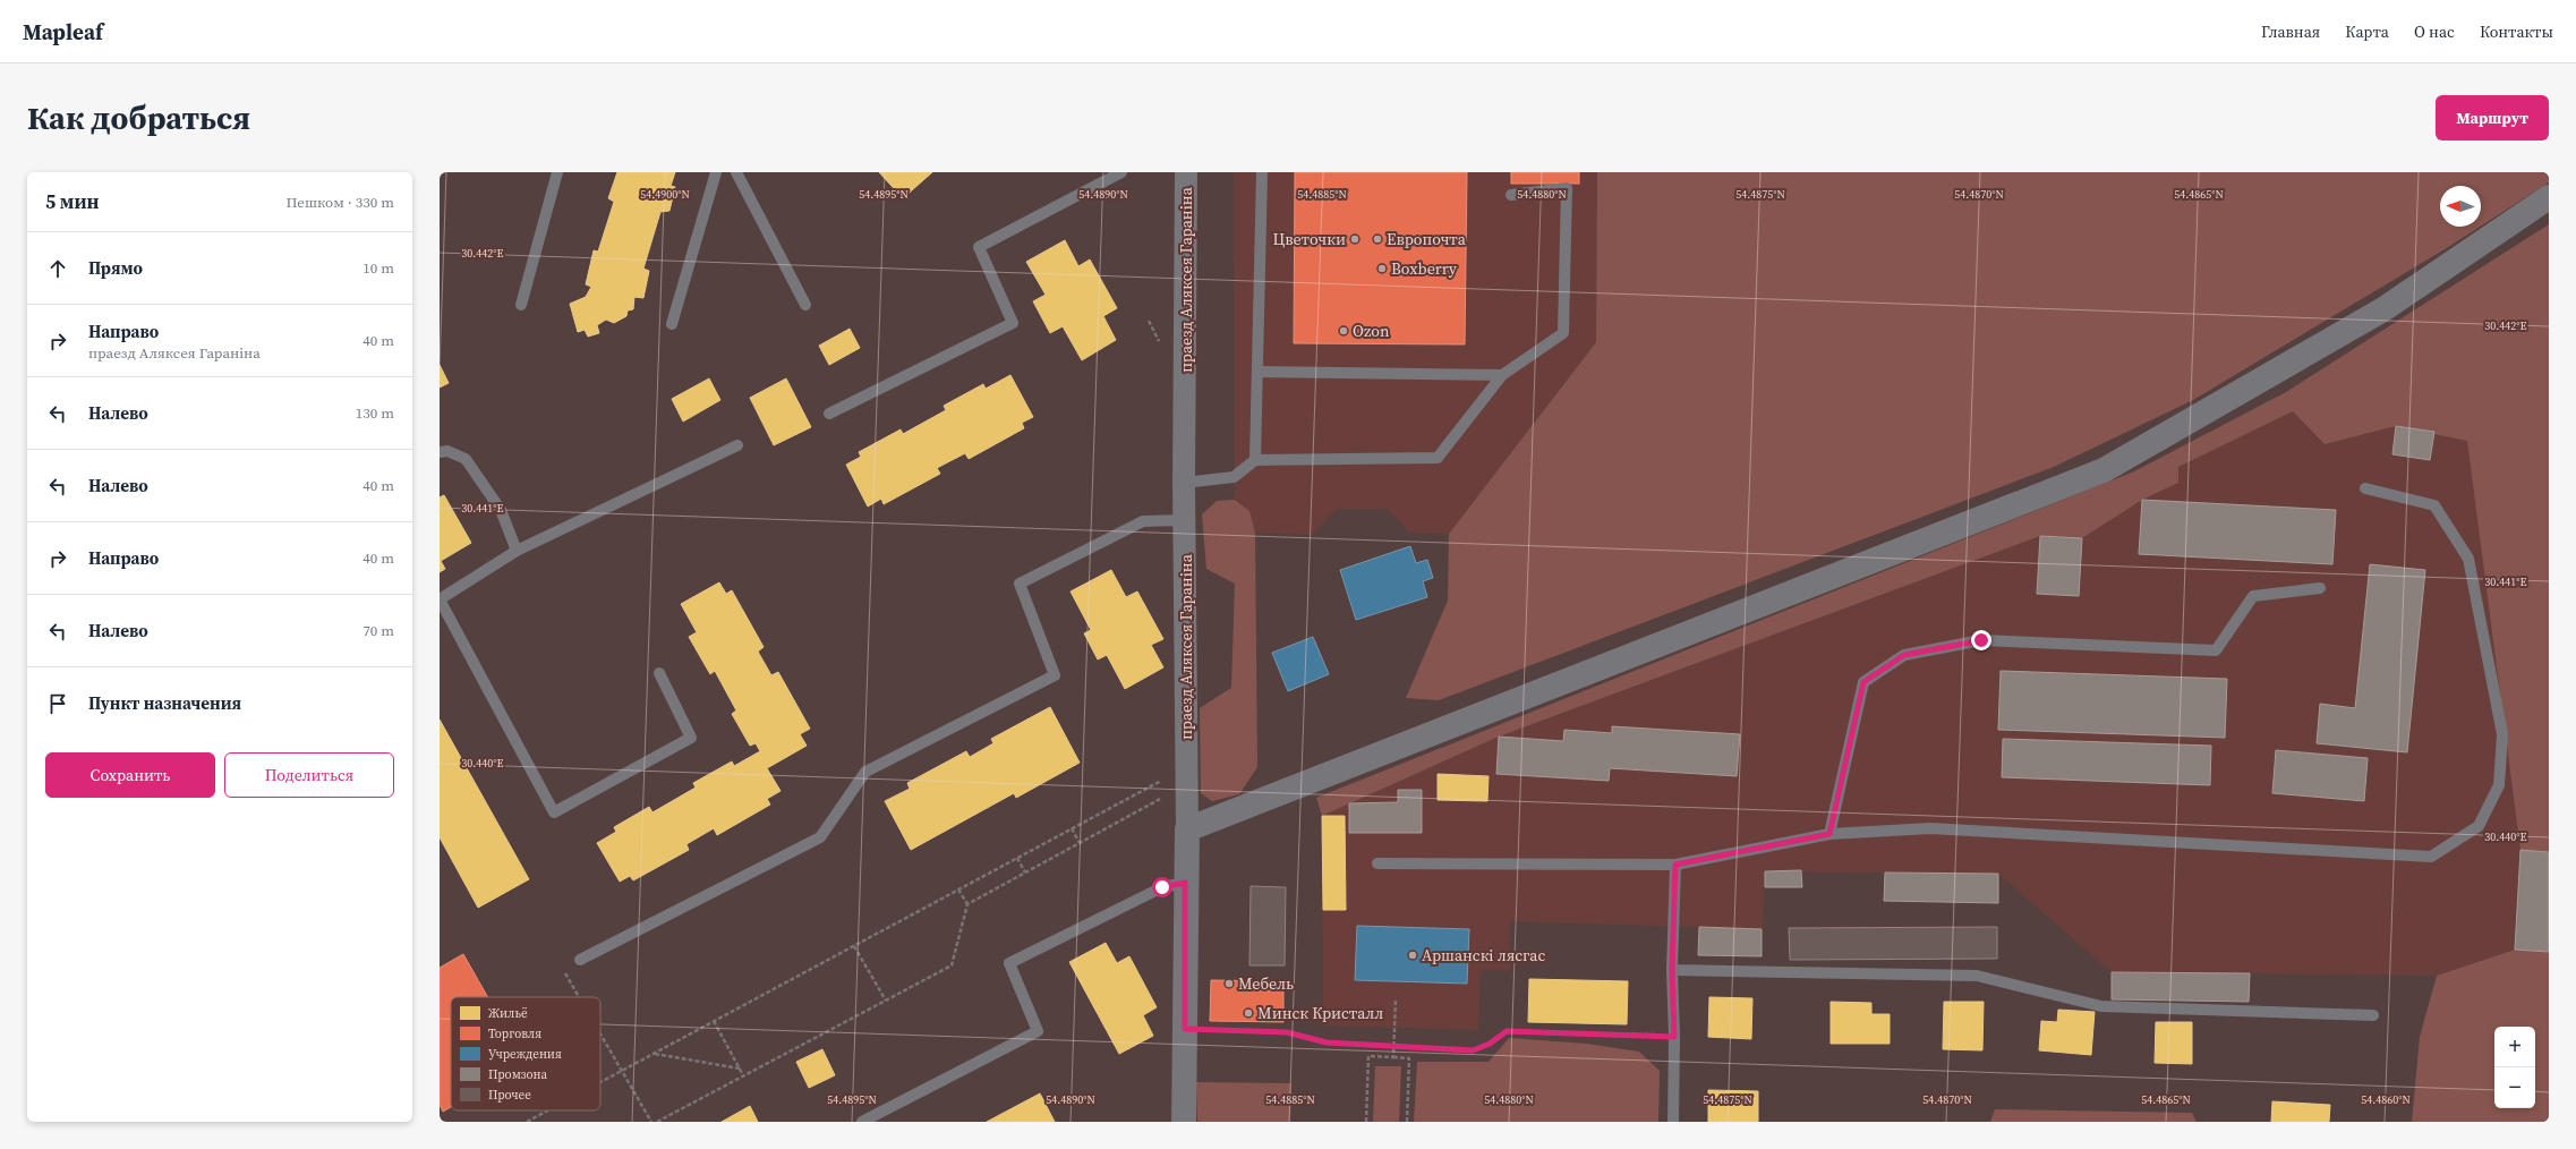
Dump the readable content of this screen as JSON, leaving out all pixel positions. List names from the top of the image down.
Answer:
{
  "streets": {
    "street": ["праезд Аляксея Гараніна"]
  },
  "places": [
    "Цветочки",
    "Европочта",
    "Boxberry",
    "Ozon",
    "Аршанскі лясгас",
    "Мебель",
    "Минск Кристалл"
  ],
  "legend": [
    "Жильё",
    "Торговля",
    "Учреждения",
    "Промзона",
    "Прочее"
  ],
  "north": "left",
  "page": {
    "header": "Mapleaf",
    "nav": [
      "Главная",
      "Карта",
      "О нас",
      "Контакты"
    ],
    "buttons": [
      "Маршрут",
      ["Сохранить", "Поделиться"]
    ],
    "title": "Как добраться",
    "heading": ["5 мин", "Пешком · 330 m"],
    "list": [
      ["Прямо", "10 m"],
      ["Направо", "праезд Аляксея Гараніна", "40 m"],
      ["Налево", "130 m"],
      ["Налево", "40 m"],
      ["Направо", "40 m"],
      ["Налево", "70 m"],
      "Пункт назначения"
    ],
    "map_buttons": ["+", "−"]
  },
  "coordinates": [
    "54.4900°N",
    "54.4895°N",
    "54.4890°N",
    "54.4885°N",
    "54.4880°N",
    "54.4875°N",
    "54.4870°N",
    "54.4865°N",
    "30.442°E",
    "30.441°E",
    "30.440°E",
    "54.4860°N"
  ]
}
